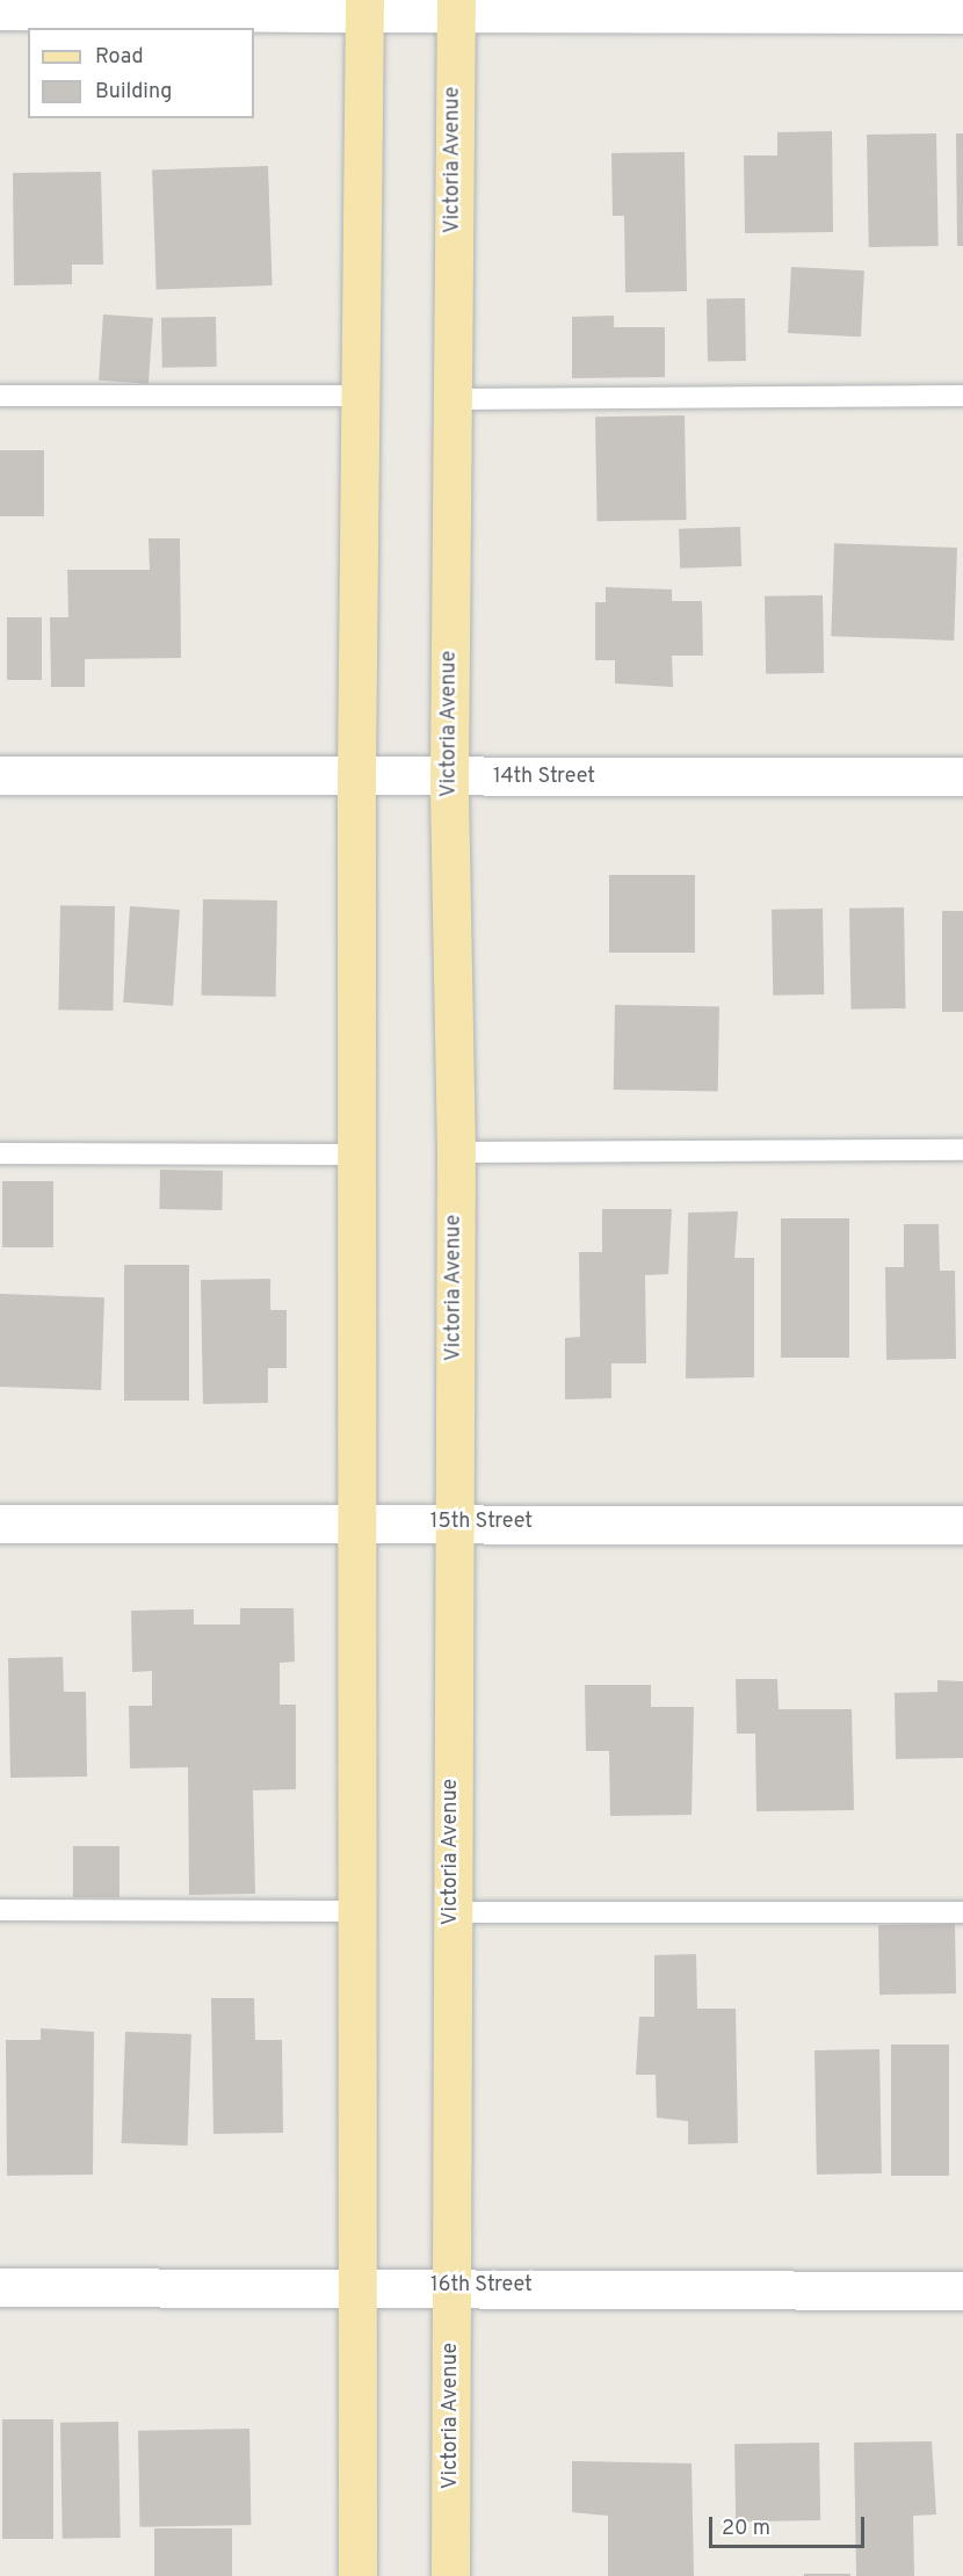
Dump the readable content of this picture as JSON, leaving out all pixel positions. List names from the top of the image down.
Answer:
{
  "streets": {
    "main road": ["Victoria Avenue"],
    "street": ["14th Street", "15th Street", "16th Street"]
  },
  "crossings": [
    ["Victoria Avenue", "14th Street"],
    ["Victoria Avenue", "15th Street"],
    ["Victoria Avenue", "16th Street"]
  ],
  "legend": ["Road", "Building"],
  "scale_bar": "20 m"
}
